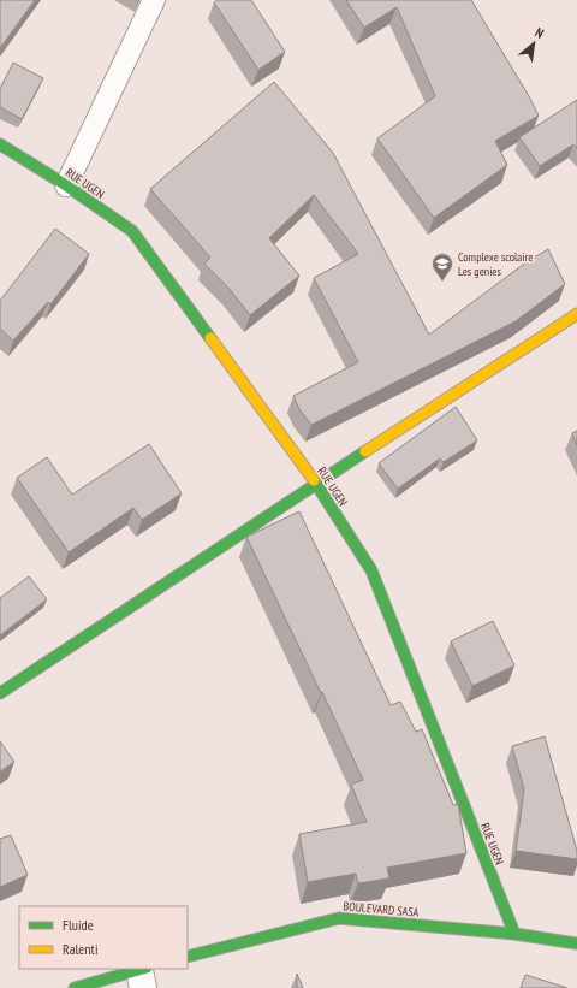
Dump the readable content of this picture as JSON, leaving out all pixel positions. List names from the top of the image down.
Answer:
{
  "streets": {
    "street": ["RUE UGEN", "BOULEVARD SASA"]
  },
  "crossings": [
    ["RUE UGEN", "BOULEVARD SASA"]
  ],
  "places": {
    "school or university": ["Complexe scolaire Les genies"]
  },
  "legend": ["Fluide", "Ralenti"],
  "north": "top right"
}
